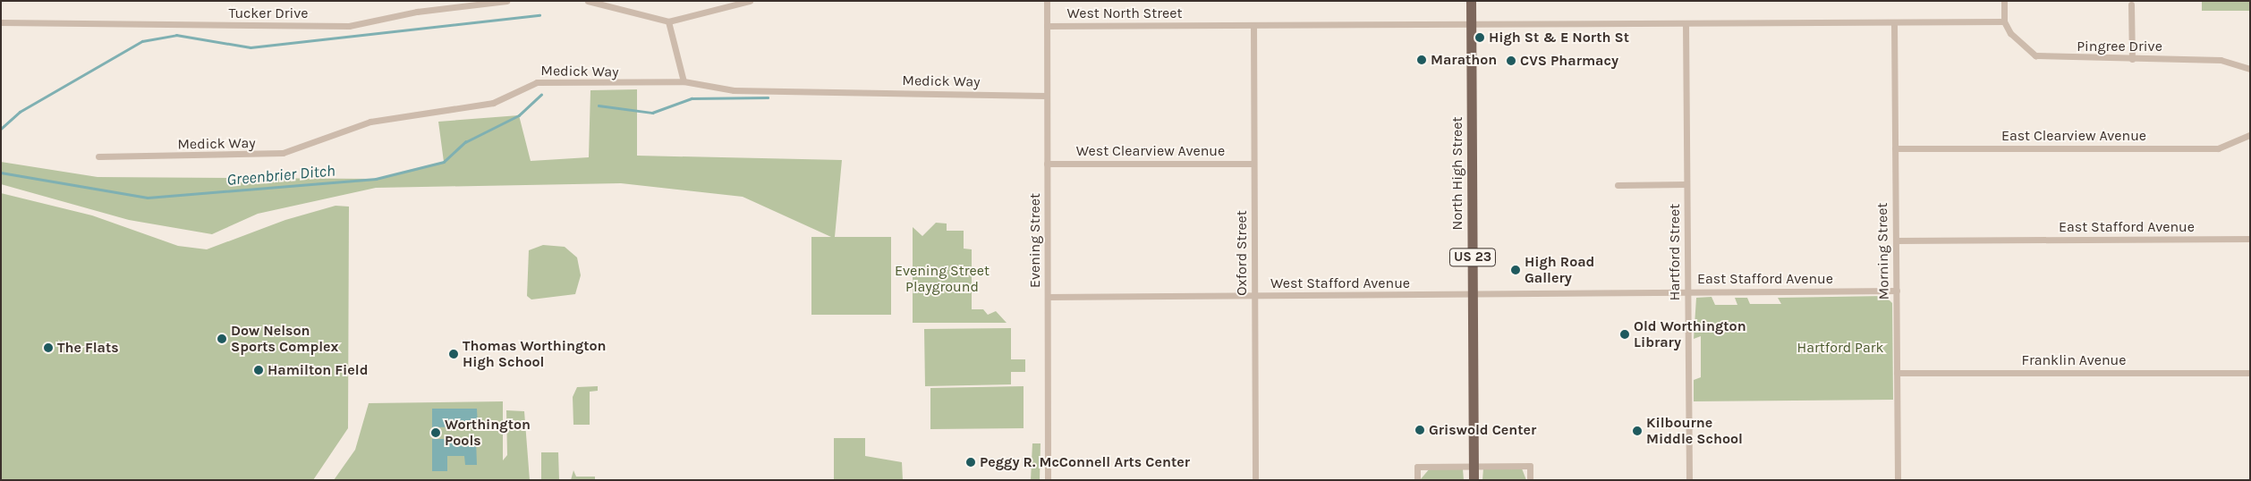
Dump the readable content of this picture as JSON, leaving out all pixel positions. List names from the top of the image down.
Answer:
{
  "streets": {
    "main road": ["North High Street", "US 23"],
    "street": [
      "Tucker Drive",
      "West North Street",
      "Pingree Drive",
      "Medick Way",
      "East Clearview Avenue",
      "West Clearview Avenue",
      "East Stafford Avenue",
      "Evening Street",
      "Morning Street",
      "Hartford Street",
      "Oxford Street",
      "West Stafford Avenue",
      "Franklin Avenue"
    ]
  },
  "crossings": [
    ["West North Street", "Pingree Drive"],
    ["West North Street", "North High Street"],
    ["West North Street", "Evening Street"],
    ["West North Street", "Morning Street"],
    ["West North Street", "Hartford Street"],
    ["West North Street", "Oxford Street"],
    ["Medick Way", "Evening Street"],
    ["East Clearview Avenue", "Morning Street"],
    ["West Clearview Avenue", "Evening Street"],
    ["West Clearview Avenue", "Oxford Street"],
    ["North High Street", "East Stafford Avenue"],
    ["North High Street", "West Stafford Avenue"],
    ["East Stafford Avenue", "Morning Street"],
    ["East Stafford Avenue", "Hartford Street"],
    ["East Stafford Avenue", "West Stafford Avenue"],
    ["Evening Street", "West Stafford Avenue"],
    ["Morning Street", "Franklin Avenue"],
    ["Oxford Street", "West Stafford Avenue"]
  ],
  "water": ["Greenbrier Ditch"],
  "parks": ["Evening Street Playground", "Hartford Park"],
  "places": [
    "High St & E North St",
    "Marathon",
    "CVS Pharmacy",
    "High Road Gallery",
    "Old Worthington Library",
    "Dow Nelson Sports Complex",
    "The Flats",
    "Thomas Worthington High School",
    "Hamilton Field",
    "Griswold Center",
    "Kilbourne Middle School",
    "Worthington Pools",
    "Peggy R. McConnell Arts Center"
  ]
}
